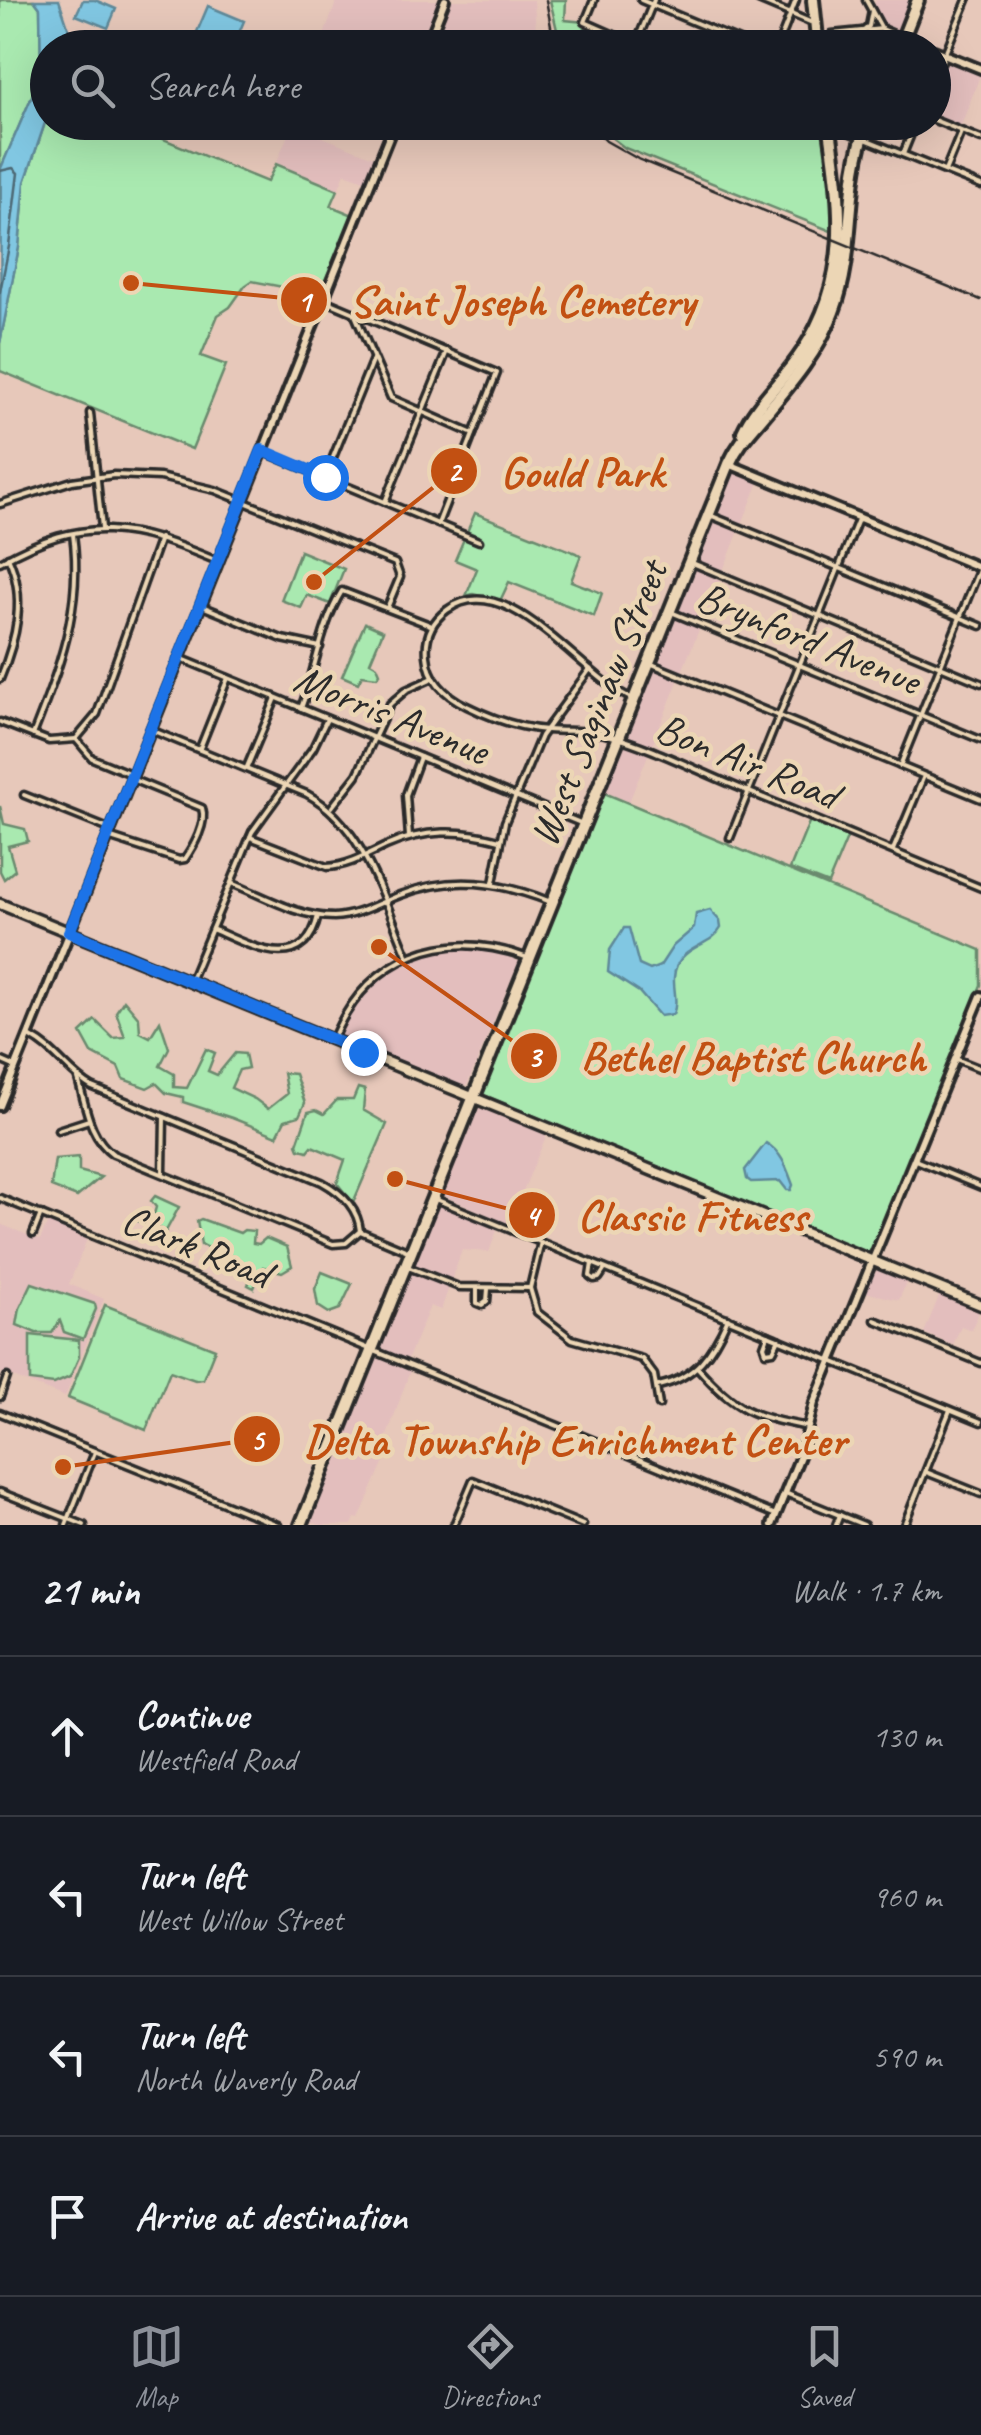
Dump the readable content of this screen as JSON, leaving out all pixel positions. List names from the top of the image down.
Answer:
{
  "streets": {
    "main road": ["West Saginaw Street"],
    "street": [
      "Brynford Avenue",
      "Morris Avenue",
      "Bon Air Road",
      "Clark Road"
    ]
  },
  "crossings": [
    ["Brynford Avenue", "West Saginaw Street"],
    ["West Saginaw Street", "Morris Avenue"],
    ["West Saginaw Street", "Bon Air Road"],
    ["West Saginaw Street", "Clark Road"]
  ],
  "places": [
    "Saint Joseph Cemetery",
    "Gould Park",
    "Bethel Baptist Church",
    "Classic Fitness",
    "Delta Township Enrichment Center"
  ],
  "page": {
    "search": "Search here",
    "heading": ["21 min", "Walk · 1.7 km"],
    "list": [
      ["Continue", "Westfield Road", "130 m"],
      ["Turn left", "West Willow Street", "960 m"],
      ["Turn left", "North Waverly Road", "590 m"],
      "Arrive at destination"
    ],
    "nav": ["Map", "Directions", "Saved"]
  }
}
